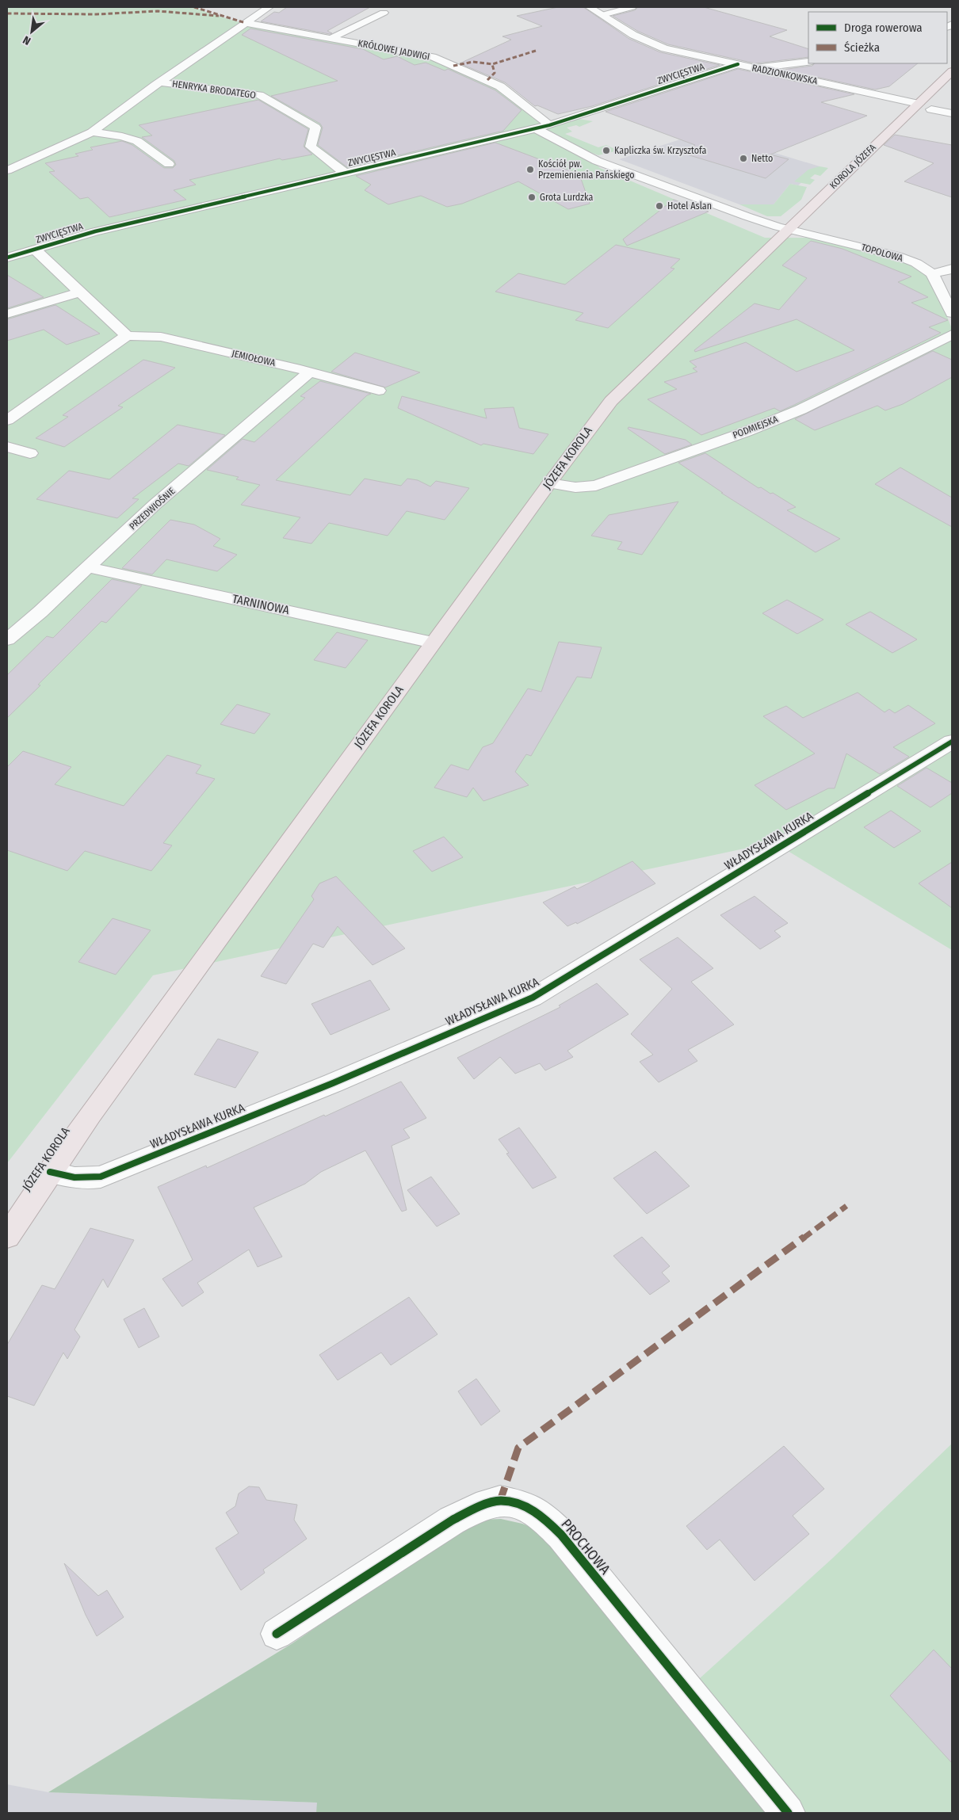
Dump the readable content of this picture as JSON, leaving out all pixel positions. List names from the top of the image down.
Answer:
{
  "streets": {
    "highway": ["KOROLA JÓZEFA", "JÓZEFA KOROLA"],
    "street": [
      "KRÓLOWEJ JADWIGI",
      "ZWYCIĘSTWA",
      "RADZIONKOWSKA",
      "HENRYKA BRODATEGO",
      "TOPOLOWA",
      "JEMIOŁOWA",
      "PODMIEJSKA",
      "PRZEDWIOŚNIE",
      "TARNINOWA",
      "WŁADYSŁAWA KURKA",
      "PROCHOWA"
    ]
  },
  "crossings": [
    ["KRÓLOWEJ JADWIGI", "ZWYCIĘSTWA"],
    ["ZWYCIĘSTWA", "RADZIONKOWSKA"],
    ["ZWYCIĘSTWA", "HENRYKA BRODATEGO"],
    ["ZWYCIĘSTWA", "TOPOLOWA"],
    ["RADZIONKOWSKA", "KOROLA JÓZEFA"],
    ["KOROLA JÓZEFA", "TOPOLOWA"],
    ["KOROLA JÓZEFA", "JÓZEFA KOROLA"],
    ["TOPOLOWA", "JÓZEFA KOROLA"],
    ["JEMIOŁOWA", "PRZEDWIOŚNIE"],
    ["PODMIEJSKA", "JÓZEFA KOROLA"],
    ["JÓZEFA KOROLA", "TARNINOWA"],
    ["JÓZEFA KOROLA", "WŁADYSŁAWA KURKA"],
    ["PRZEDWIOŚNIE", "TARNINOWA"]
  ],
  "places": [
    "Kapliczka św. Krzysztofa",
    "Netto",
    "Kościół pw. Przemienienia Pańskiego",
    "Grota Lurdzka",
    "Hotel Aslan"
  ],
  "legend": ["Droga rowerowa", "Ścieżka"],
  "north": "bottom left"
}
